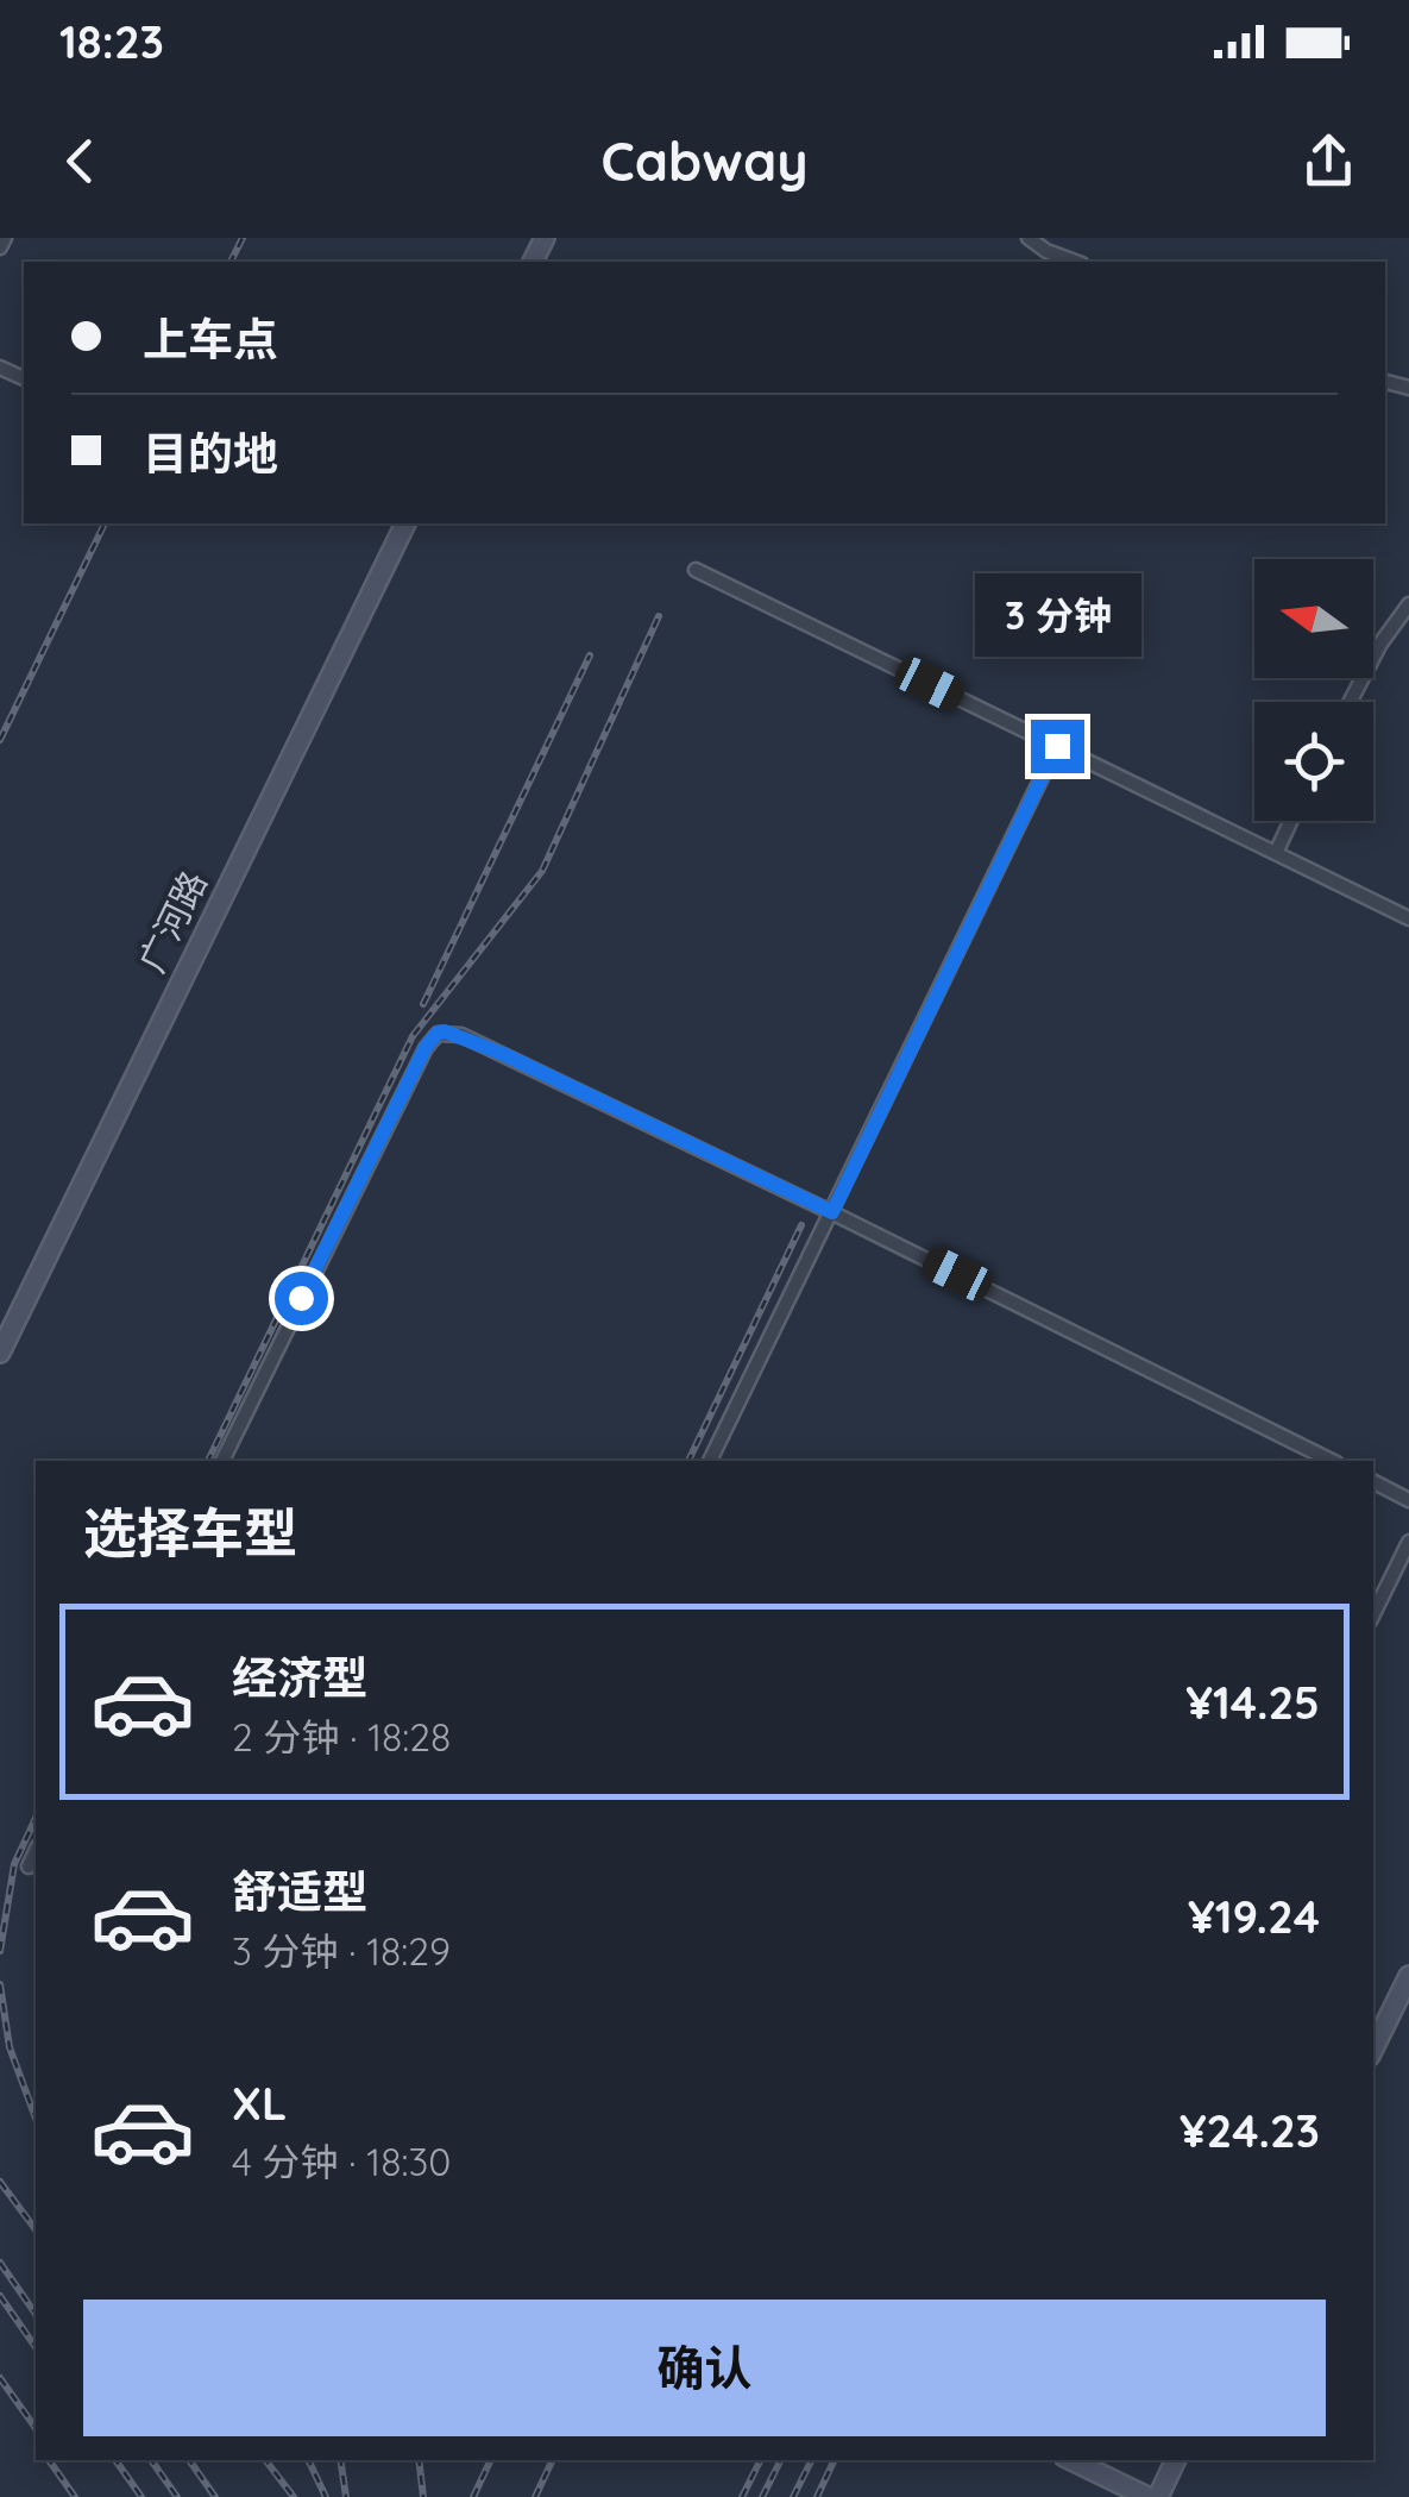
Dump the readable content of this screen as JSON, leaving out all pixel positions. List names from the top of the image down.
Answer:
{
  "streets": {
    "street": ["广河路"]
  },
  "north": "left",
  "page": {
    "status": "18:23",
    "header": "Cabway",
    "banner": ["上车点", "目的地"],
    "bubble": "3 分钟",
    "heading": "选择车型",
    "list": [
      {
        "name": "经济型",
        "note": "2 分钟 · 18:28",
        "value": "¥14.25"
      },
      {
        "name": "舒适型",
        "note": "3 分钟 · 18:29",
        "value": "¥19.24"
      },
      {
        "name": "XL",
        "note": "4 分钟 · 18:30",
        "value": "¥24.23"
      }
    ],
    "buttons": "确认"
  }
}
